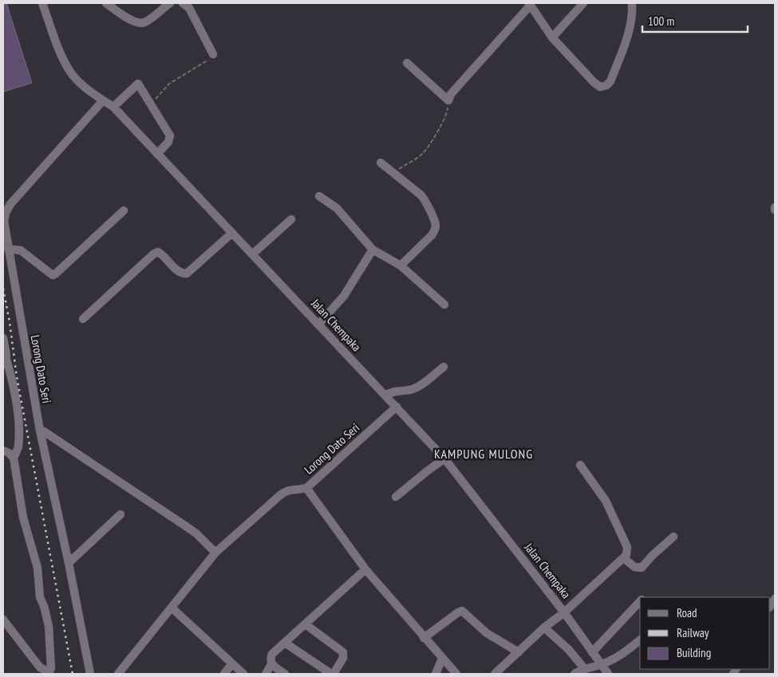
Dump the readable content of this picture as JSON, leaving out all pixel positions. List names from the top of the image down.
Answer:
{
  "streets": {
    "street": ["Jalan Chempaka", "Lorong Dato Seri"]
  },
  "crossings": [
    ["Jalan Chempaka", "Lorong Dato Seri"]
  ],
  "districts": ["KAMPUNG MULONG"],
  "legend": ["Road", "Railway", "Building"],
  "scale_bar": "100 m"
}
